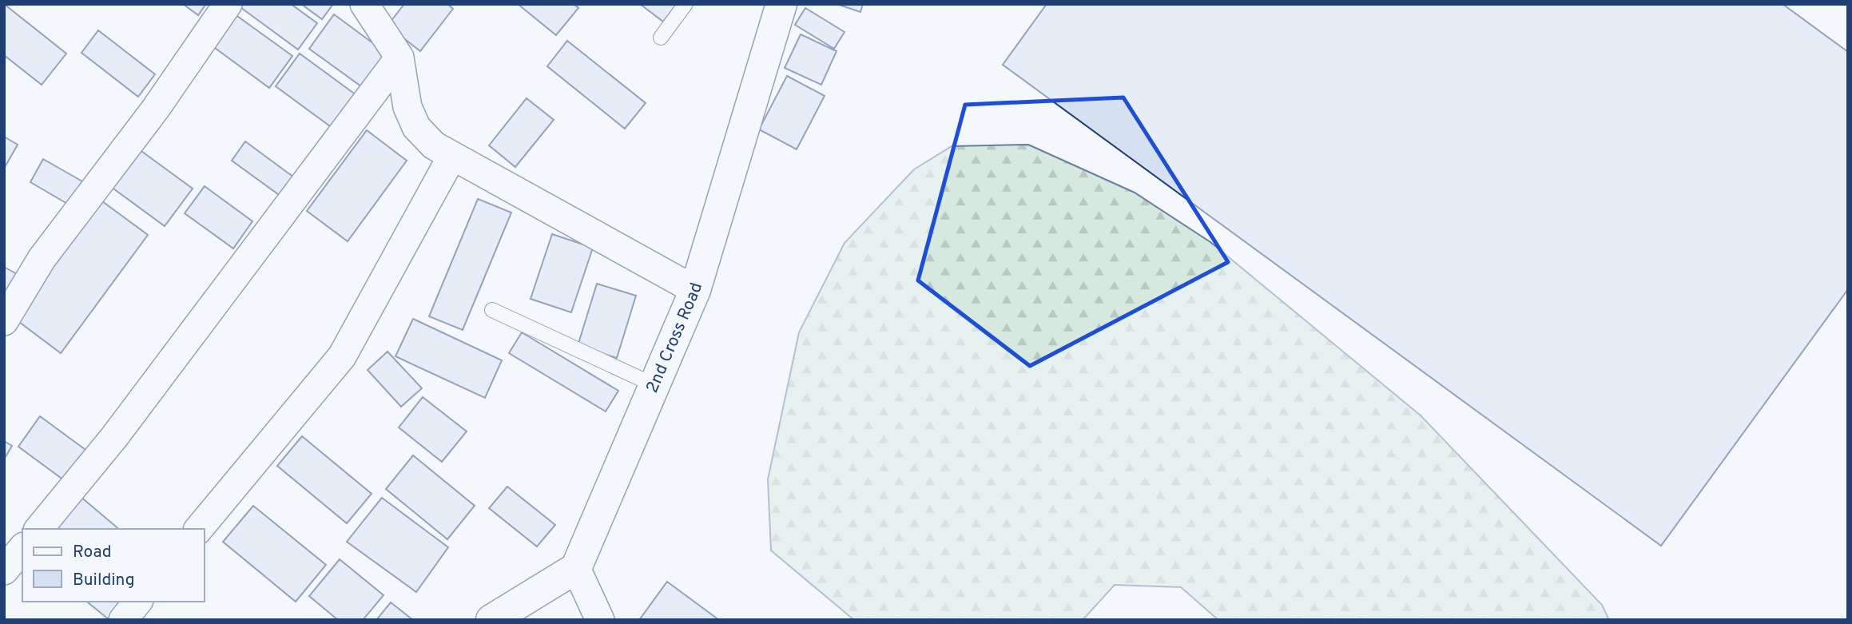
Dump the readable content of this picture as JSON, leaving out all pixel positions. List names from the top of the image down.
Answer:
{
  "streets": {
    "street": ["2nd Cross Road"]
  },
  "legend": ["Road", "Building"]
}
